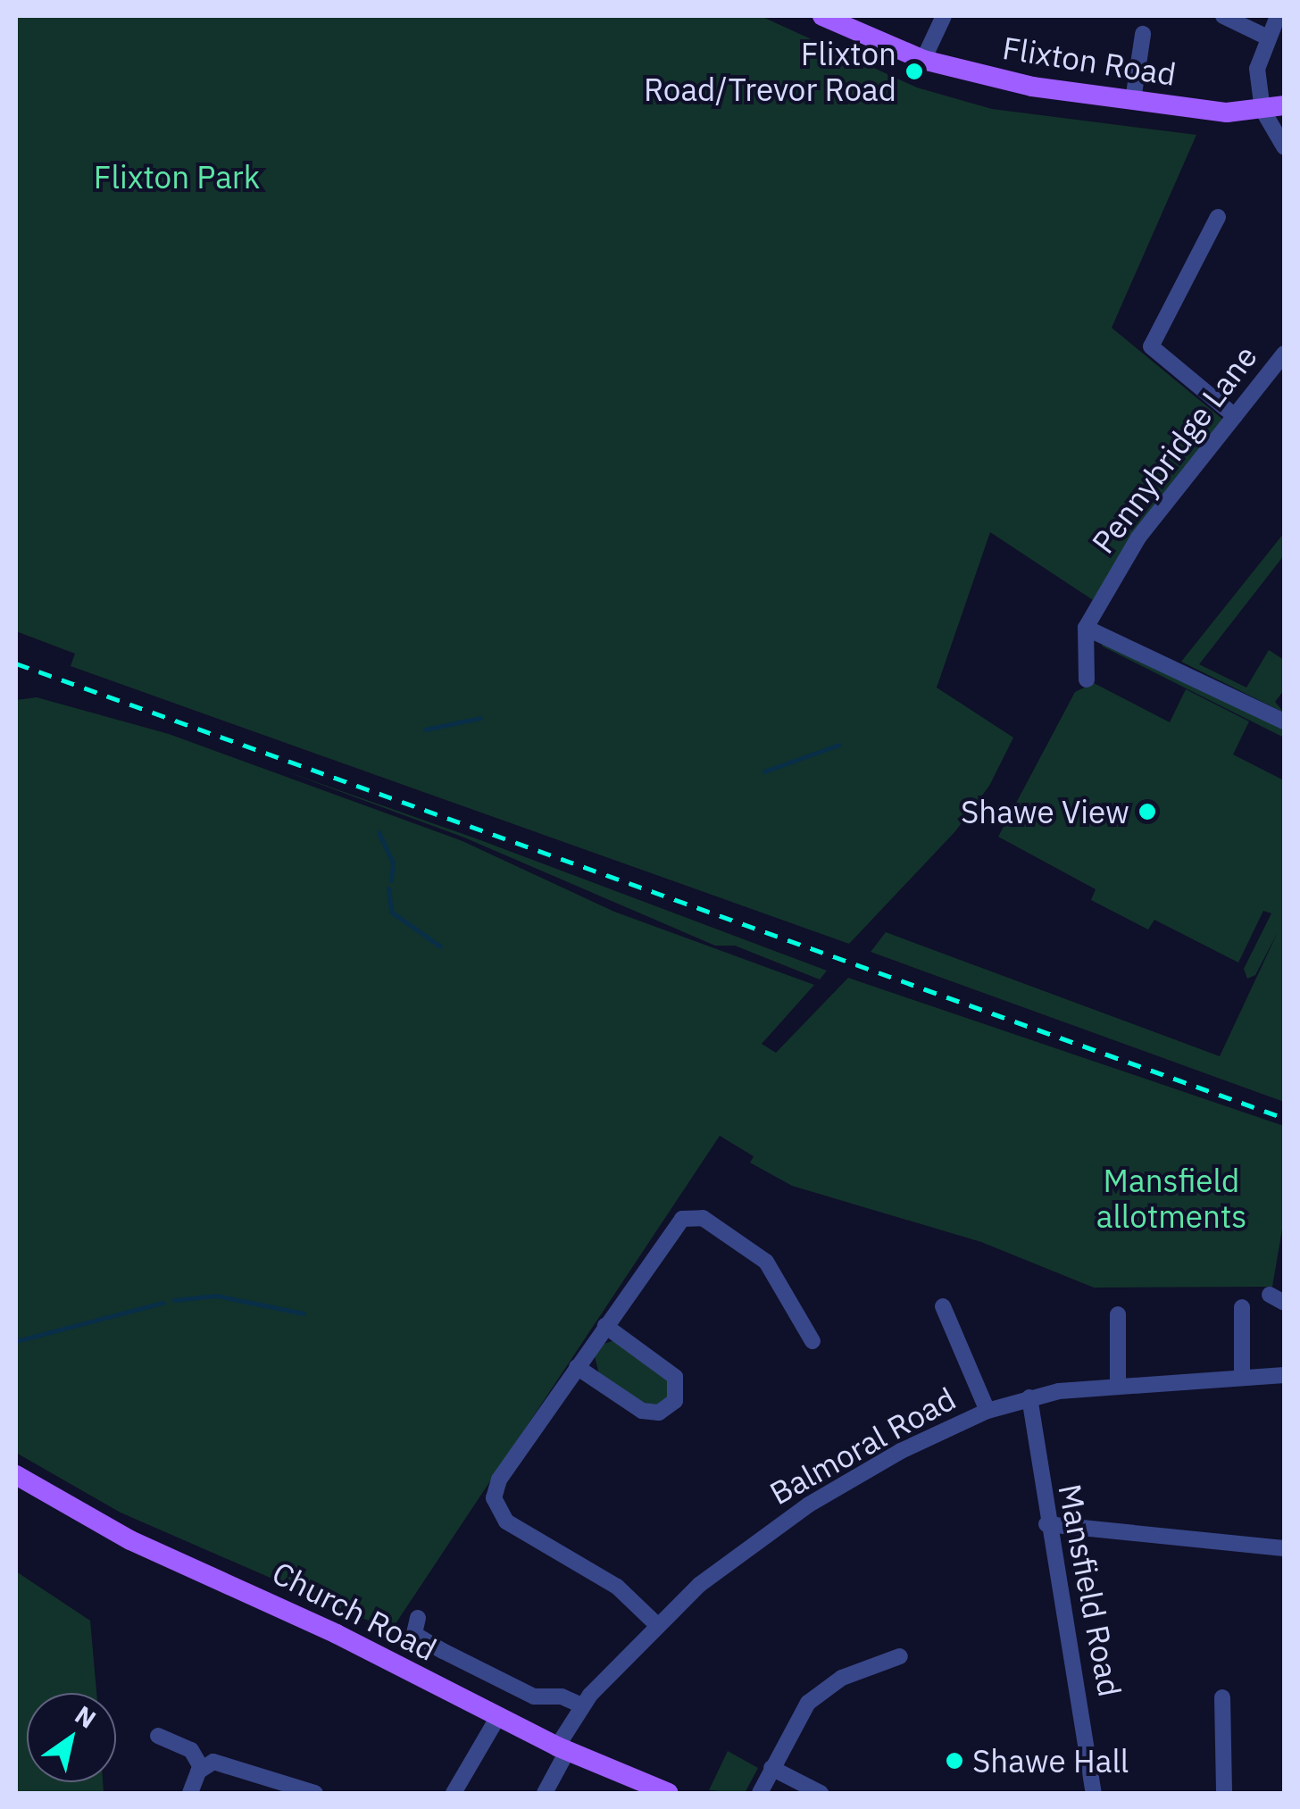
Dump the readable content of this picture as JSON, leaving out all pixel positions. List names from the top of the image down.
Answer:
{
  "streets": {
    "main road": ["Flixton Road", "Church Road"],
    "street": ["Pennybridge Lane", "Balmoral Road", "Mansfield Road"]
  },
  "crossings": [
    ["Balmoral Road", "Mansfield Road"],
    ["Balmoral Road", "Church Road"]
  ],
  "parks": ["Flixton Park", "Mansfield allotments"],
  "places": ["Flixton Road/Trevor Road", "Shawe View", "Shawe Hall"],
  "north": "top right"
}
